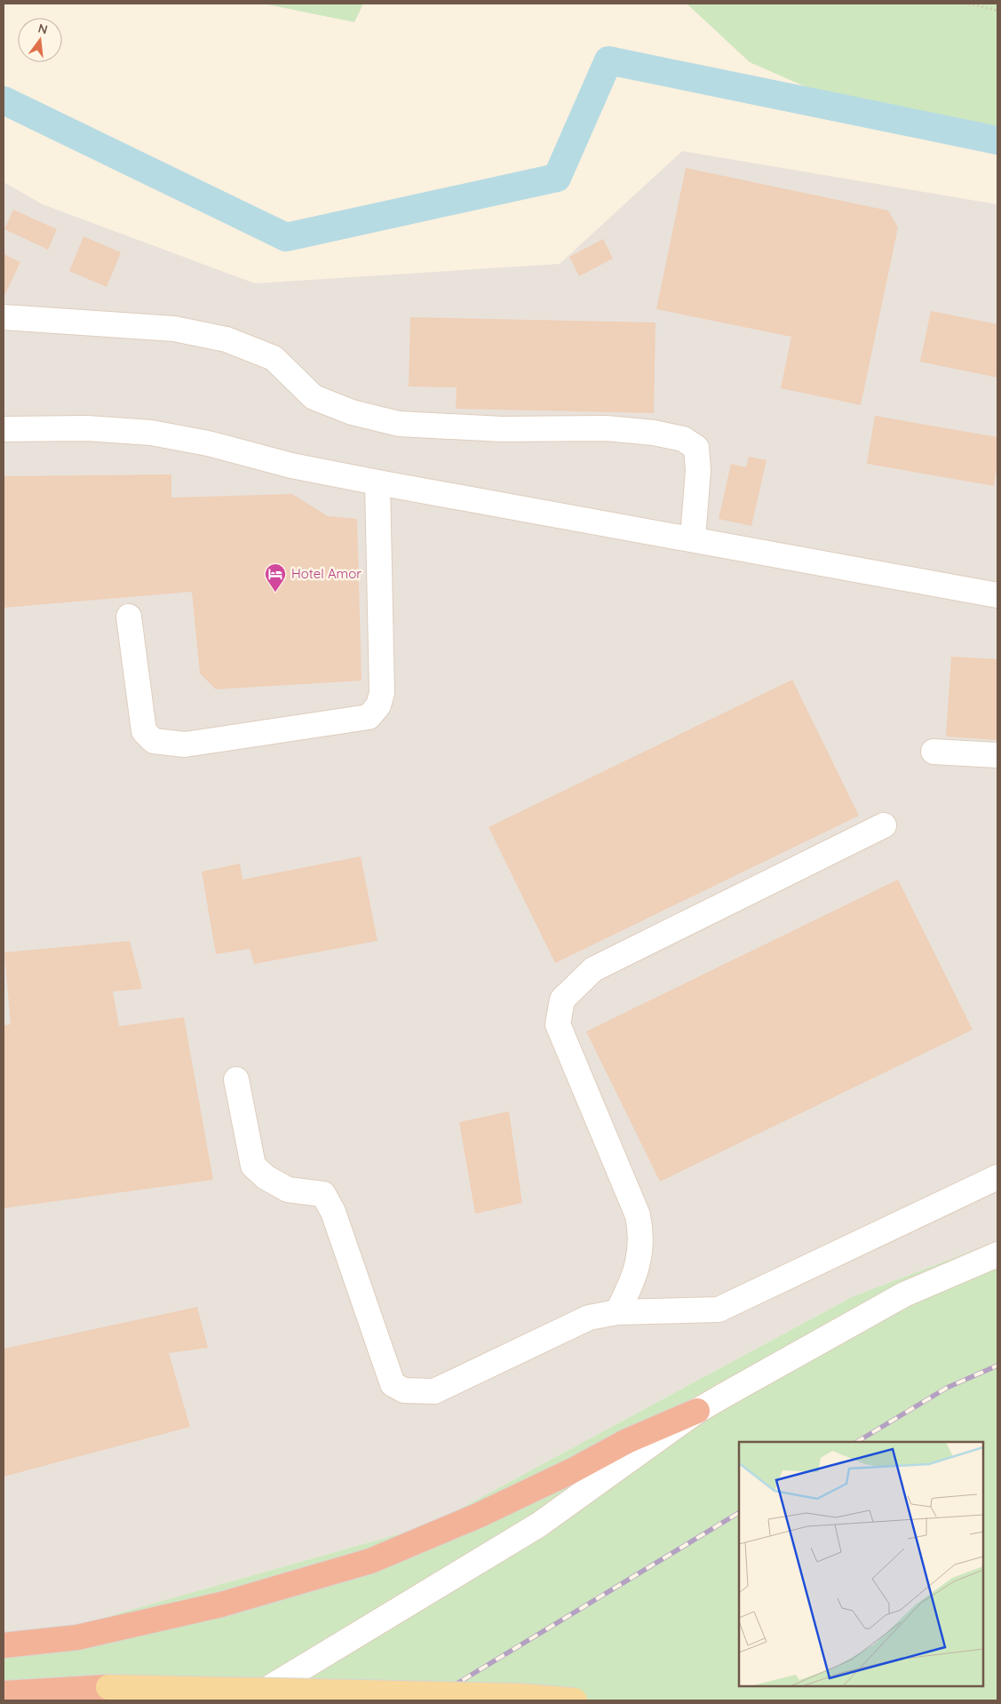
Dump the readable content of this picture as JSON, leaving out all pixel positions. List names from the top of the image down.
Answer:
{
  "places": {
    "hotel": ["Hotel Amor"]
  },
  "north": "top"
}
